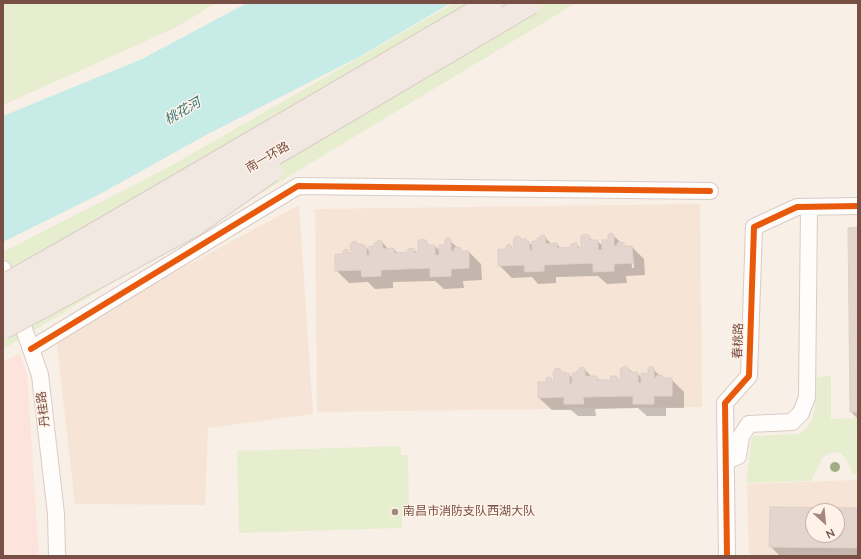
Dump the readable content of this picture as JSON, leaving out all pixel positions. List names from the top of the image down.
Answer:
{
  "streets": {
    "highway": ["南一环路"],
    "street": ["春桃路", "丹桂路"]
  },
  "water": ["桃花河"],
  "places": ["南昌市消防支队西湖大队"],
  "north": "bottom right"
}
